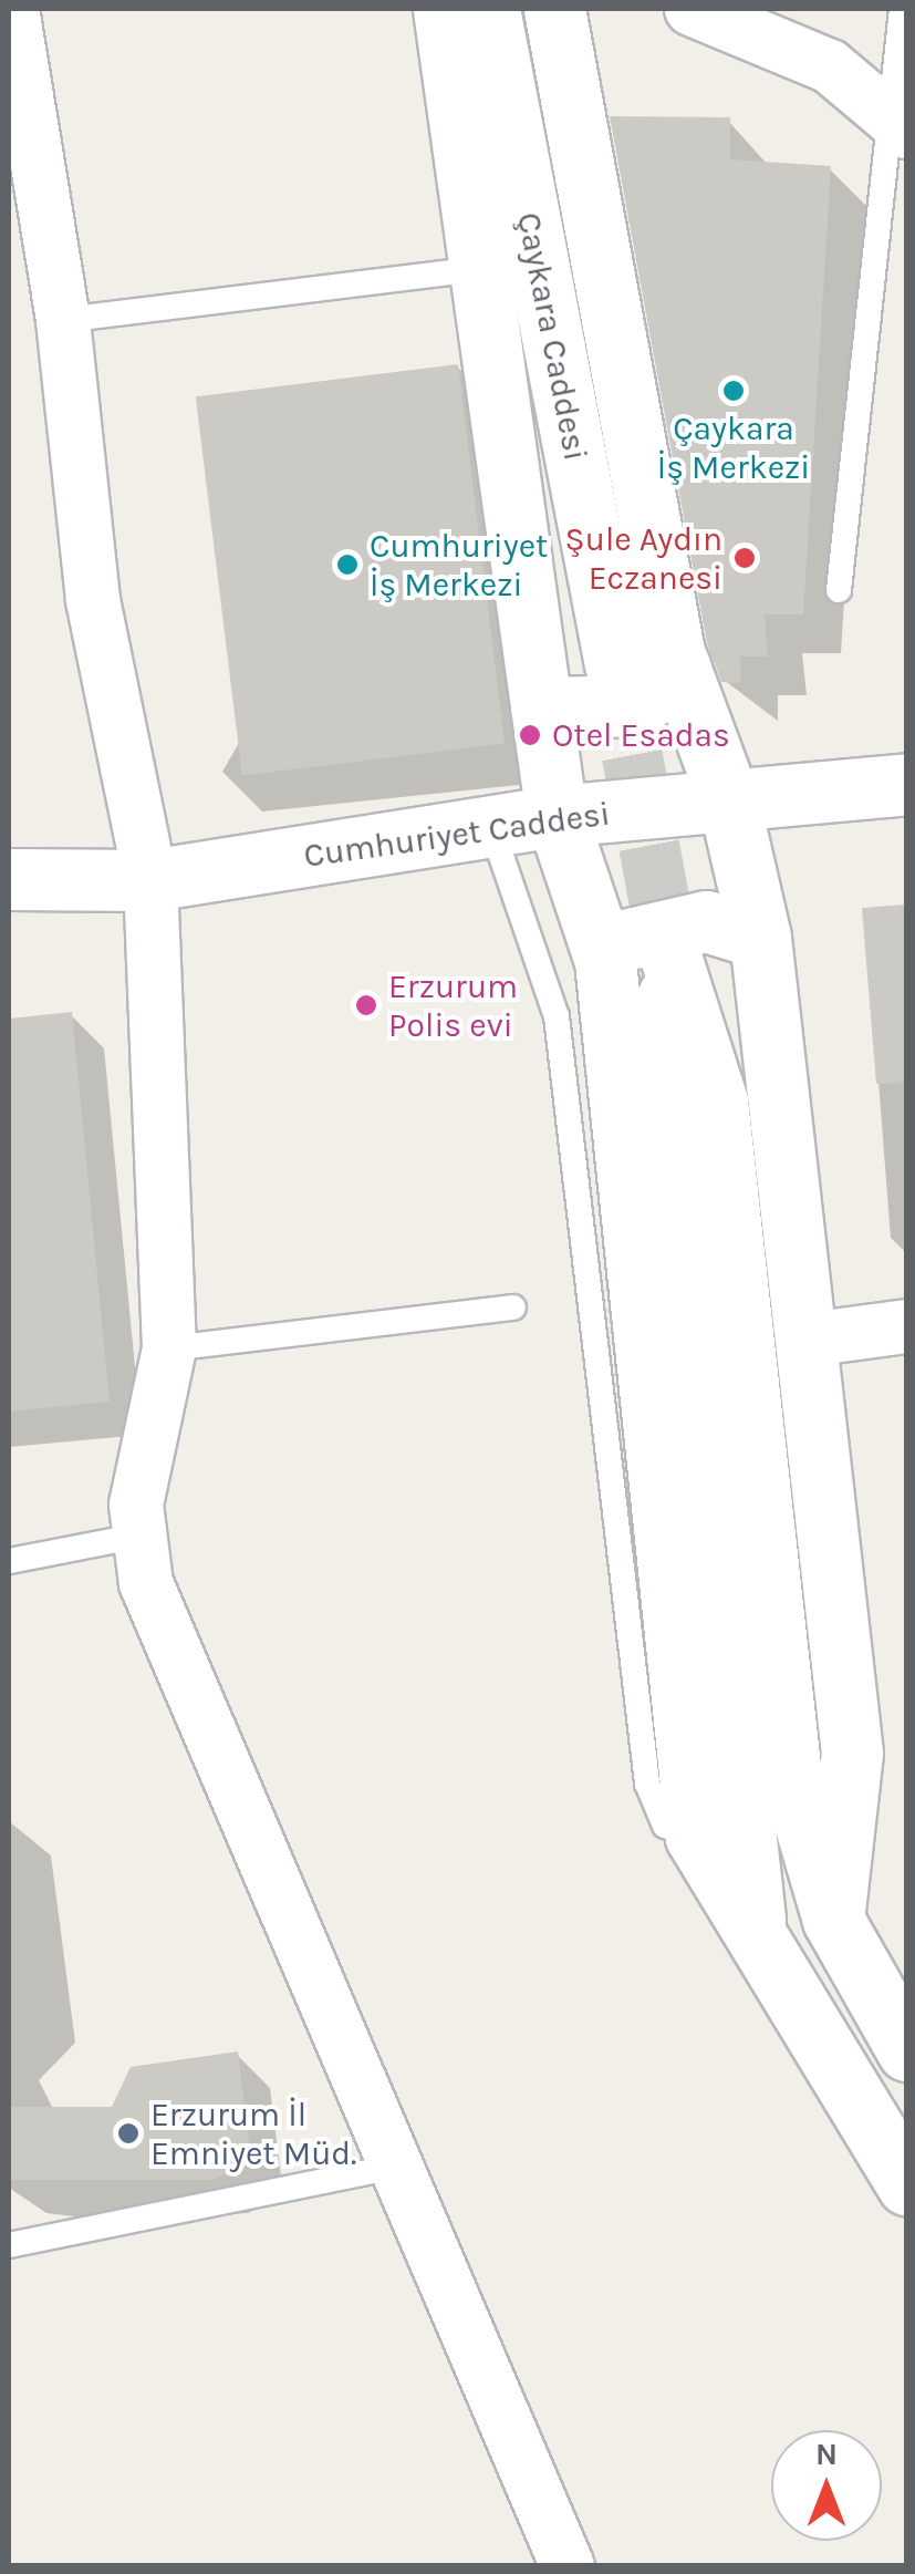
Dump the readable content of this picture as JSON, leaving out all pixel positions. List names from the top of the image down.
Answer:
{
  "streets": {
    "main road": ["Çaykara Caddesi", "Cumhuriyet Caddesi"]
  },
  "places": [
    "Çaykara İş Merkezi",
    "Şule Aydın Eczanesi",
    "Cumhuriyet İş Merkezi",
    "Otel Esadas",
    "Erzurum Polis evi",
    "Erzurum İl Emniyet Müd."
  ],
  "north": "top"
}
